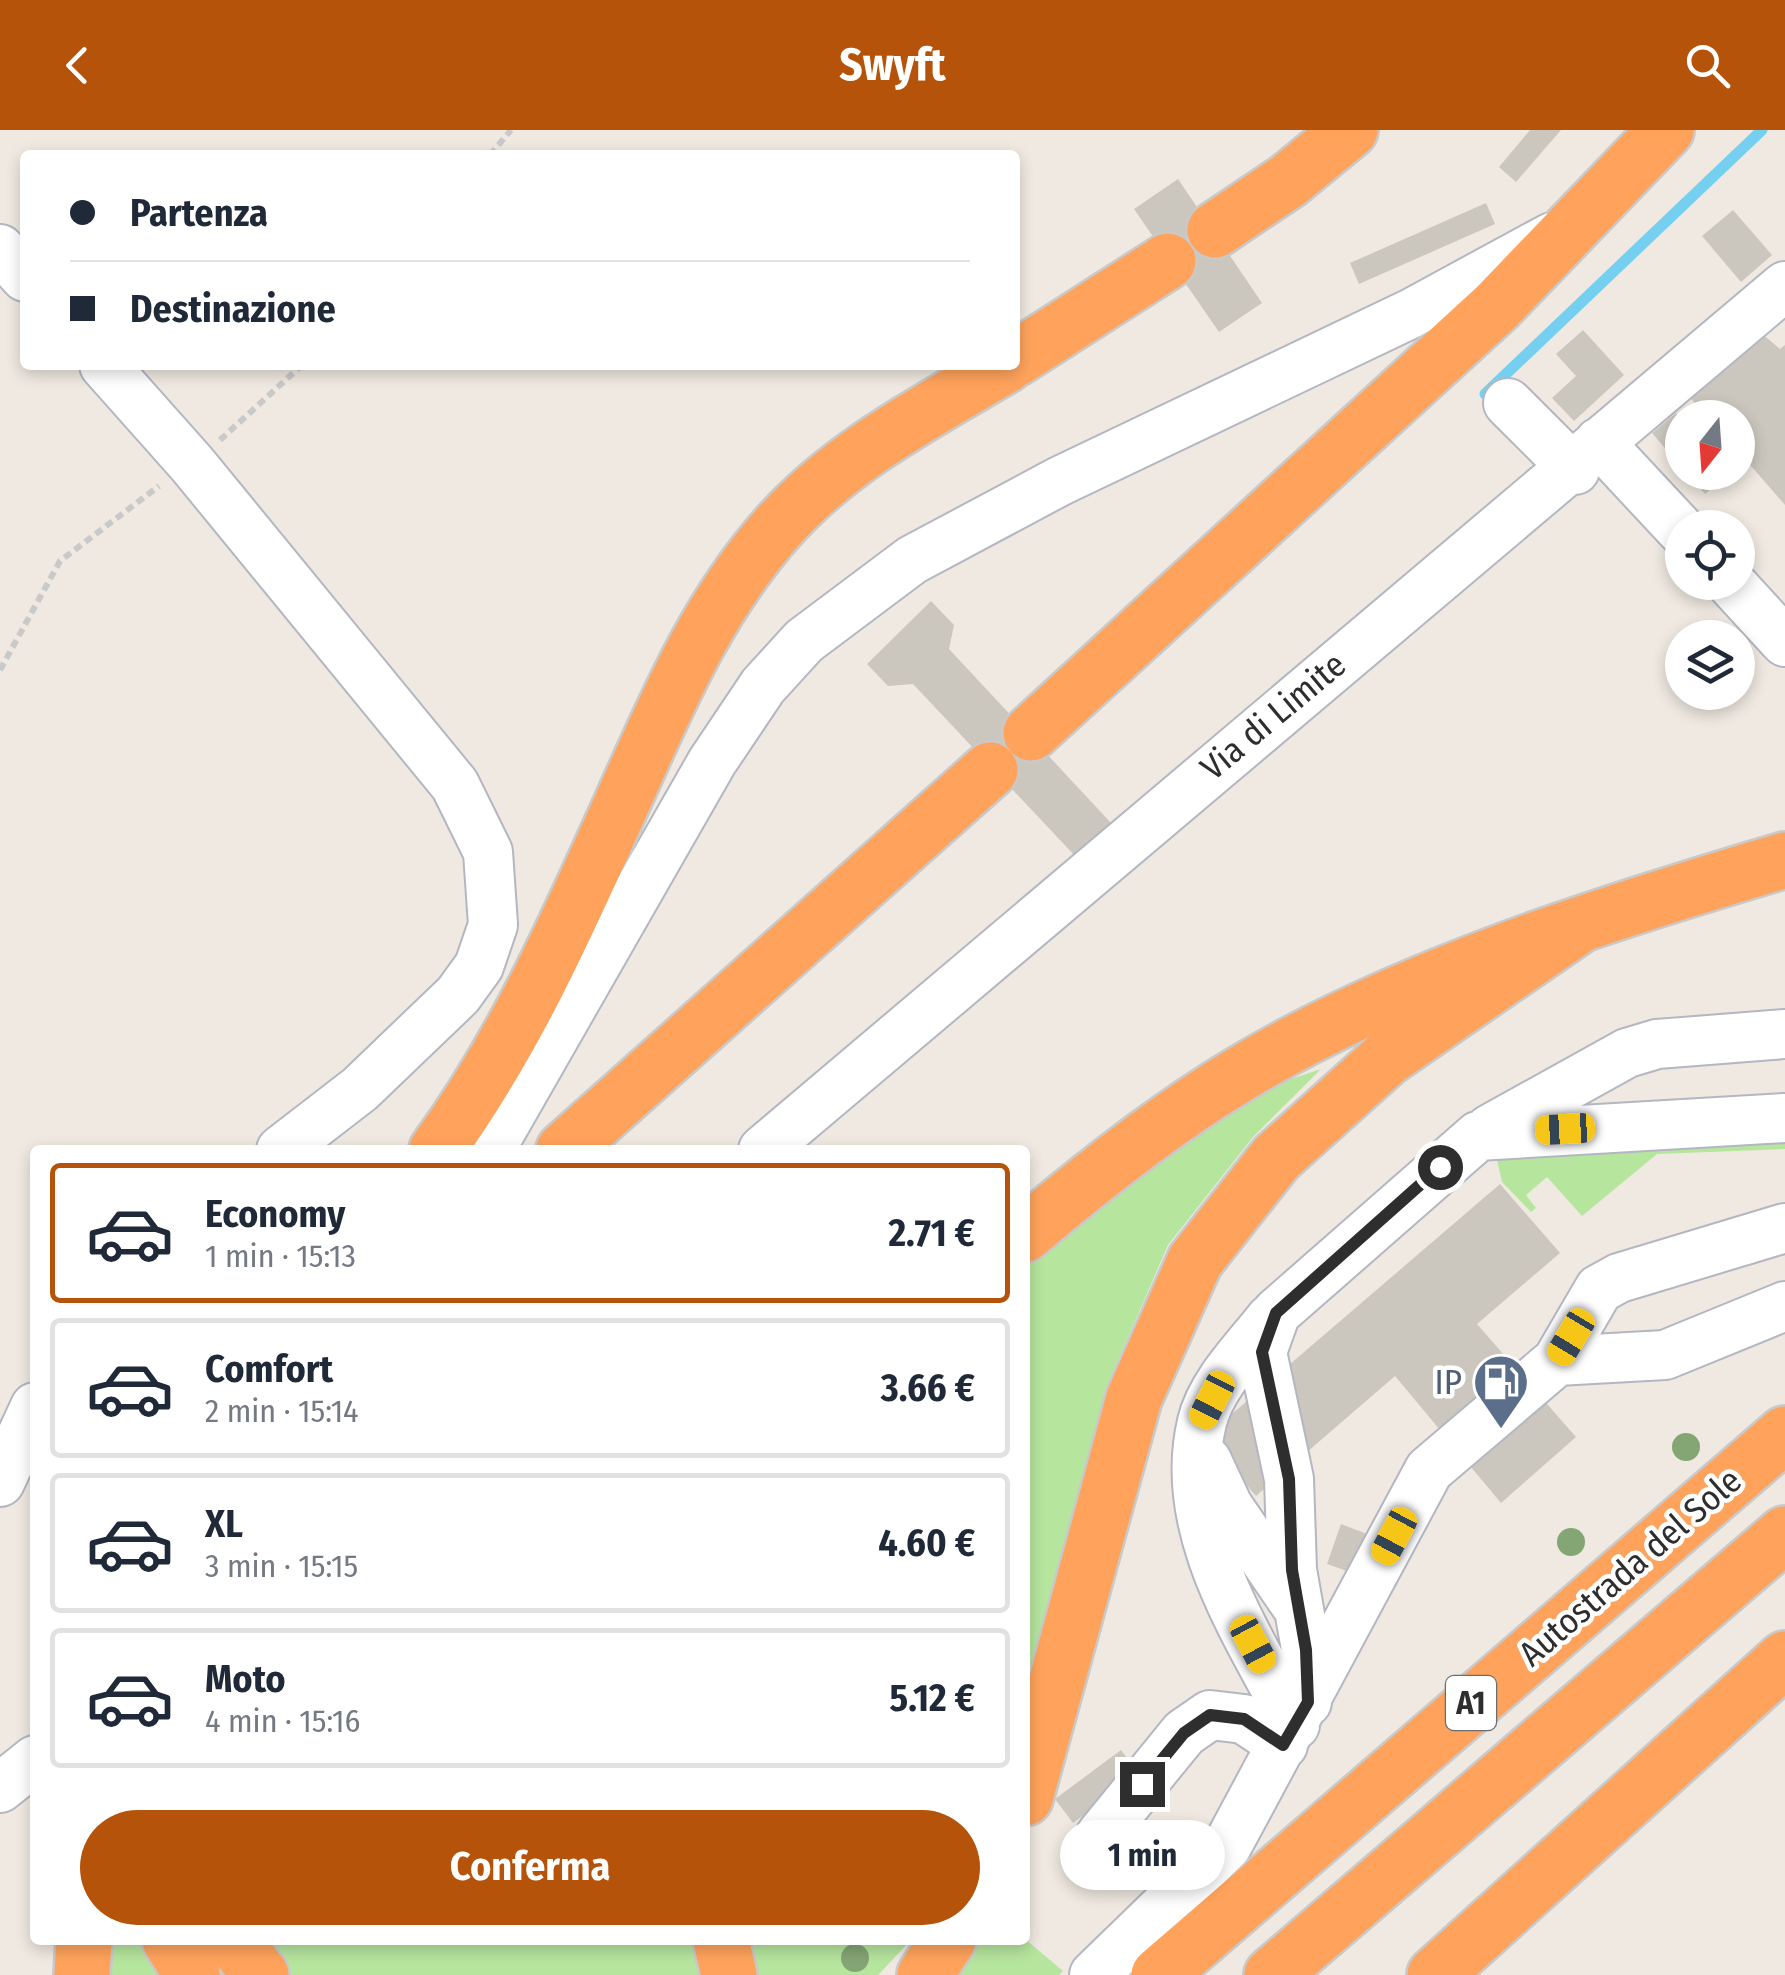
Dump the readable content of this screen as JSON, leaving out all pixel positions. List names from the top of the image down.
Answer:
{
  "streets": {
    "highway": ["Autostrada del Sole", "A1"],
    "street": ["Via di Limite"]
  },
  "places": {
    "fuel station": ["IP"]
  },
  "north": "bottom",
  "page": {
    "header": "Swyft",
    "banner": ["Partenza", "Destinazione"],
    "list": [
      {
        "name": "Economy",
        "note": "1 min · 15:13",
        "value": "2.71 €"
      },
      {
        "name": "Comfort",
        "note": "2 min · 15:14",
        "value": "3.66 €"
      },
      {
        "name": "XL",
        "note": "3 min · 15:15",
        "value": "4.60 €"
      },
      {
        "name": "Moto",
        "note": "4 min · 15:16",
        "value": "5.12 €"
      }
    ],
    "buttons": "Conferma",
    "bubble": "1 min"
  }
}
